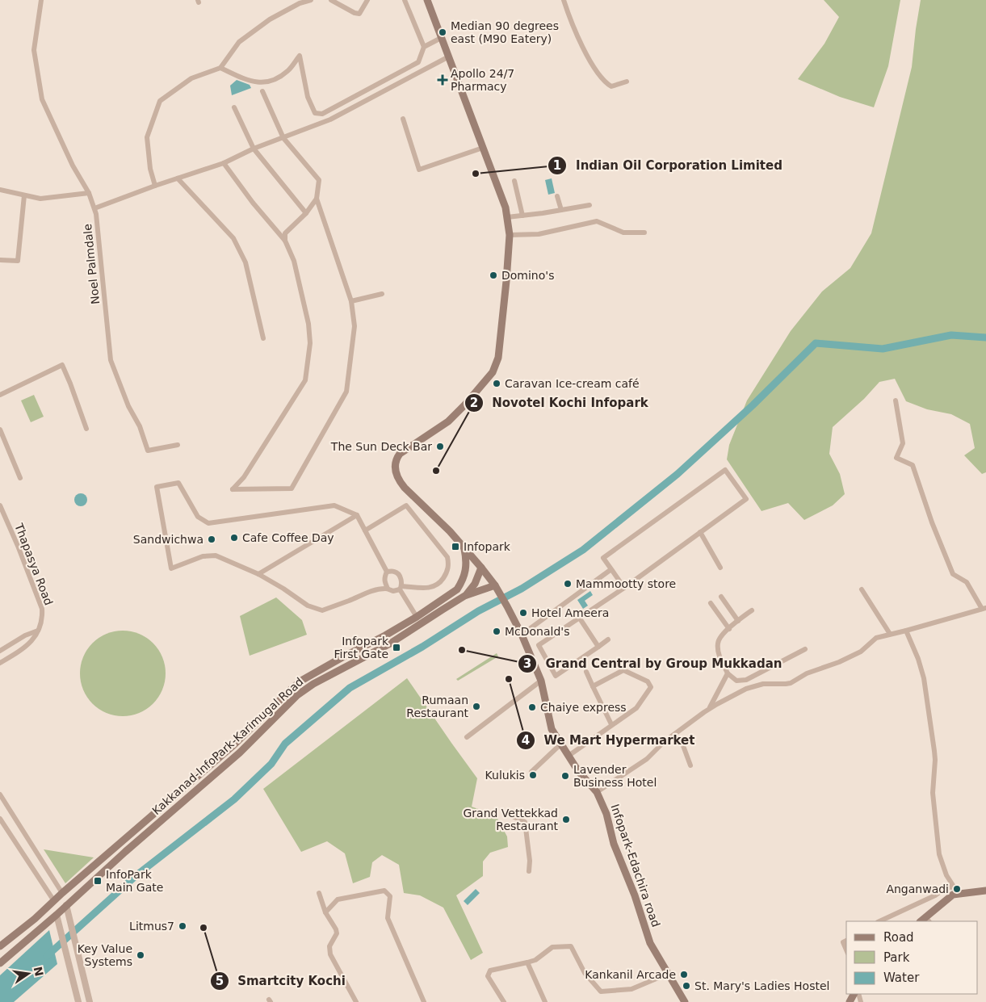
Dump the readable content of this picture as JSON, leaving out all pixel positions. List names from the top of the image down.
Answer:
{
  "streets": {
    "main road": ["Kakkanad-InfoPark-Karimugal Road", "Infopark-Edachira road"],
    "street": ["Noel Palmdale", "Thapasya Road"]
  },
  "crossings": [
    ["Kakkanad-InfoPark-Karimugal Road", "Infopark-Edachira road"]
  ],
  "places": {
    "other": [
      "Median 90 degrees east (M90 Eatery)",
      "Indian Oil Corporation Limited",
      "Domino's",
      "Caravan Ice-cream café",
      "The Sun Deck Bar",
      "Novotel Kochi Infopark",
      "Cafe Coffee Day",
      "Sandwichwa",
      "Mammootty store",
      "Hotel Ameera",
      "McDonald's",
      "Grand Central by Group Mukkadan",
      "We Mart Hypermarket",
      "Rumaan Restaurant",
      "Chaiye express",
      "Kulukis",
      "Lavender Business Hotel",
      "Grand Vettekkad Restaurant",
      "Anganwadi",
      "Litmus7",
      "Smartcity Kochi",
      "Key Value Systems",
      "Kankanil Arcade",
      "St. Mary's Ladies Hostel"
    ],
    "health": ["Apollo 24/7 Pharmacy"],
    "transit": ["Infopark", "Infopark First Gate", "InfoPark Main Gate"]
  },
  "legend": ["Road", "Park", "Water"],
  "north": "right"
}
